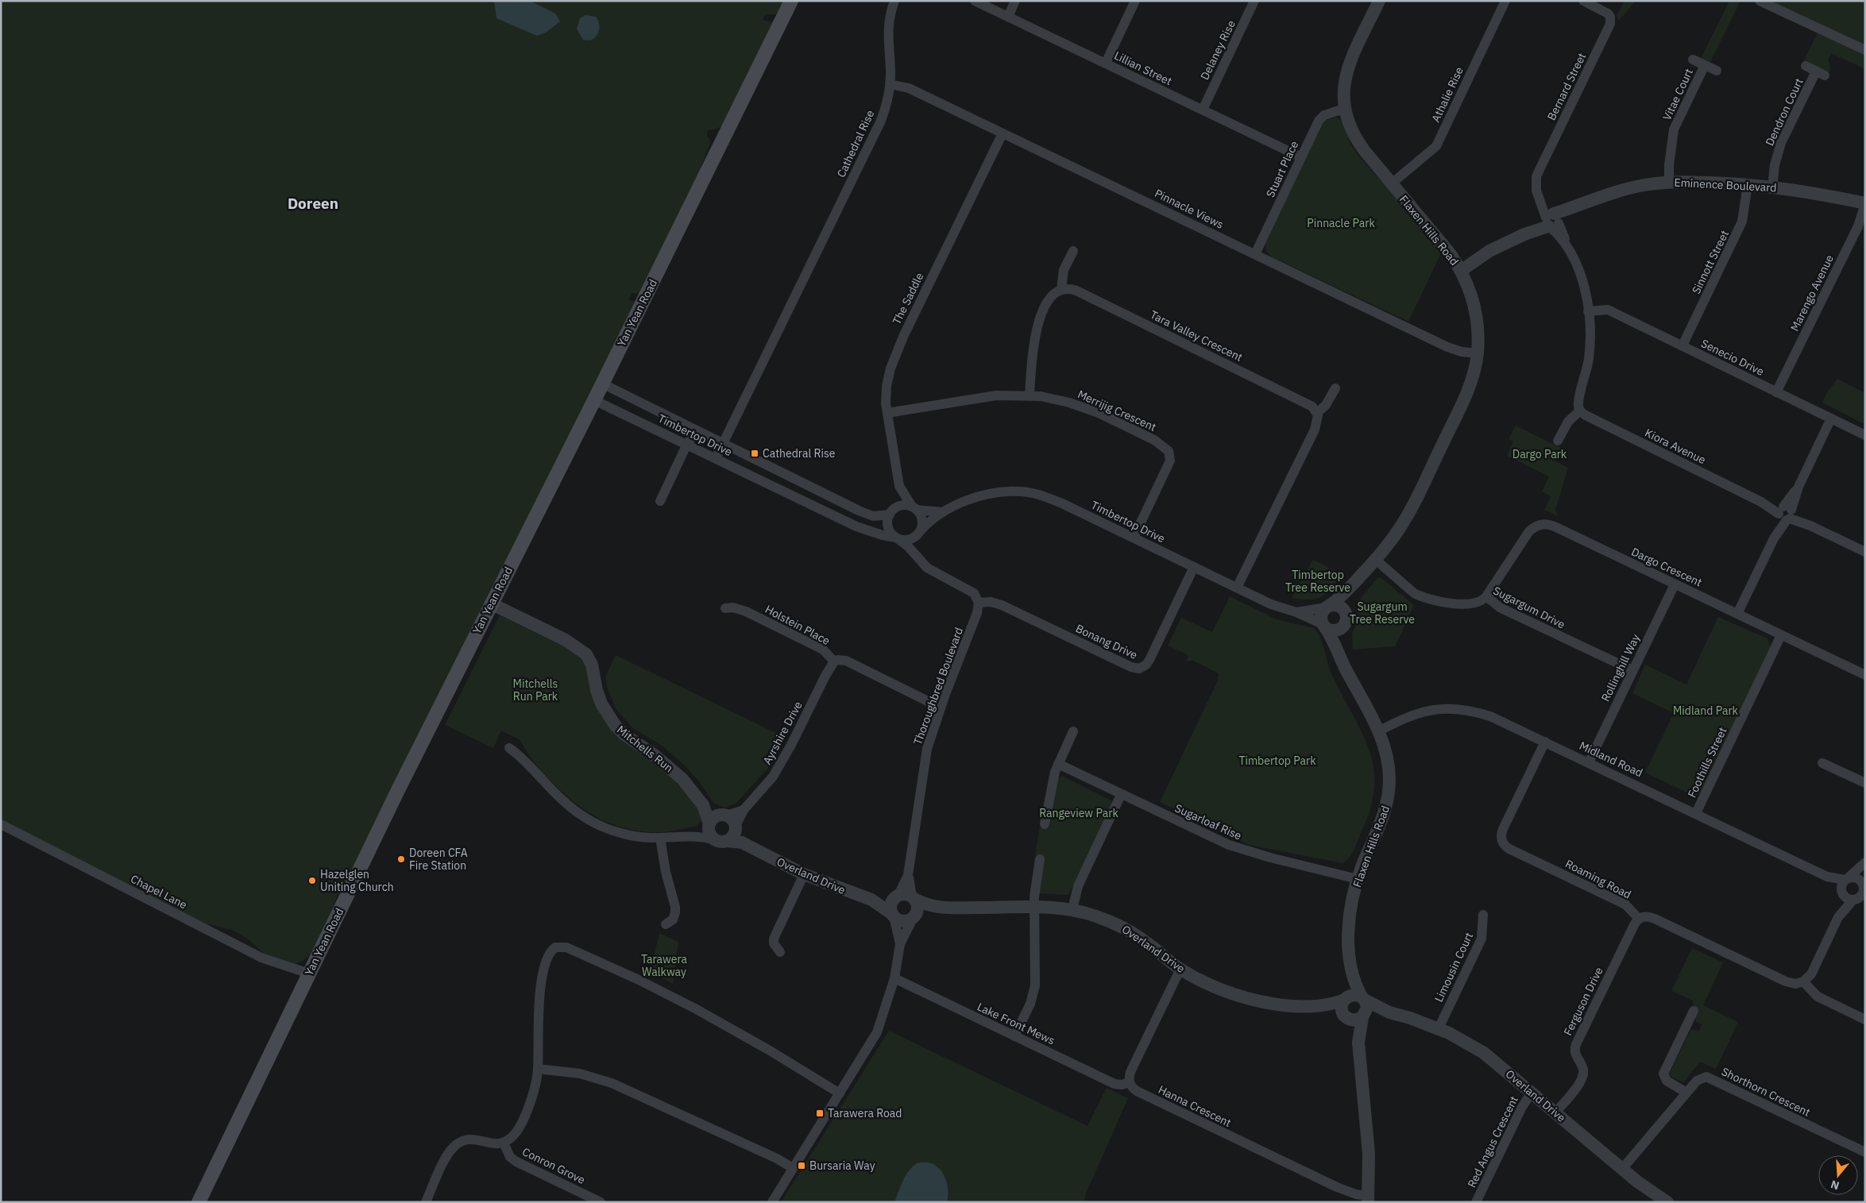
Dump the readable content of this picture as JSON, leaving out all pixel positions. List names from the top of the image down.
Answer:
{
  "streets": {
    "main road": ["Yan Yean Road"],
    "street": [
      "Delaney Rise",
      "Lillian Street",
      "Bernard Street",
      "Athalie Rise",
      "Vitae Court",
      "Dendron Court",
      "Cathedral Rise",
      "Stuart Place",
      "Eminence Boulevard",
      "Pinnacle Views",
      "Flaxen Hills Road",
      "Sinnott Street",
      "Marengo Avenue",
      "The Saddle",
      "Tara Valley Crescent",
      "Senecio Drive",
      "Merrijig Crescent",
      "Timbertop Drive",
      "Kiora Avenue",
      "Dargo Crescent",
      "Sugargum Drive",
      "Holstein Place",
      "Bonang Drive",
      "Rollinghill Way",
      "Thoroughbred Boulevard",
      "Ayrshire Drive",
      "Mitchells Run",
      "Midland Road",
      "Foothills Street",
      "Sugarloaf Rise",
      "Overland Drive",
      "Roaming Road",
      "Chapel Lane",
      "Limousin Court",
      "Ferguson Drive",
      "Lake Front Mews",
      "Shorthorn Crescent",
      "Hanna Crescent",
      "Red Angus Crescent",
      "Conron Grove"
    ]
  },
  "crossings": [
    ["Delaney Rise", "Lillian Street"],
    ["Lillian Street", "Stuart Place"],
    ["Bernard Street", "Eminence Boulevard"],
    ["Athalie Rise", "Flaxen Hills Road"],
    ["Vitae Court", "Eminence Boulevard"],
    ["Dendron Court", "Eminence Boulevard"],
    ["Cathedral Rise", "Pinnacle Views"],
    ["Cathedral Rise", "Timbertop Drive"],
    ["Stuart Place", "Pinnacle Views"],
    ["Stuart Place", "Flaxen Hills Road"],
    ["Eminence Boulevard", "Flaxen Hills Road"],
    ["Eminence Boulevard", "Sinnott Street"],
    ["Eminence Boulevard", "Marengo Avenue"],
    ["Pinnacle Views", "Flaxen Hills Road"],
    ["Pinnacle Views", "The Saddle"],
    ["Flaxen Hills Road", "Timbertop Drive"],
    ["Flaxen Hills Road", "Sugargum Drive"],
    ["Flaxen Hills Road", "Midland Road"],
    ["Flaxen Hills Road", "Sugarloaf Rise"],
    ["Flaxen Hills Road", "Overland Drive"],
    ["Sinnott Street", "Senecio Drive"],
    ["Marengo Avenue", "Senecio Drive"],
    ["The Saddle", "Merrijig Crescent"],
    ["The Saddle", "Timbertop Drive"],
    ["Yan Yean Road", "Timbertop Drive"],
    ["Yan Yean Road", "Mitchells Run"],
    ["Yan Yean Road", "Chapel Lane"],
    ["Merrijig Crescent", "Timbertop Drive"],
    ["Timbertop Drive", "Bonang Drive"],
    ["Dargo Crescent", "Sugargum Drive"],
    ["Dargo Crescent", "Rollinghill Way"],
    ["Dargo Crescent", "Foothills Street"],
    ["Sugargum Drive", "Rollinghill Way"],
    ["Holstein Place", "Thoroughbred Boulevard"],
    ["Holstein Place", "Ayrshire Drive"],
    ["Bonang Drive", "Thoroughbred Boulevard"],
    ["Rollinghill Way", "Midland Road"],
    ["Thoroughbred Boulevard", "Overland Drive"],
    ["Ayrshire Drive", "Mitchells Run"],
    ["Ayrshire Drive", "Overland Drive"],
    ["Mitchells Run", "Overland Drive"],
    ["Midland Road", "Foothills Street"],
    ["Midland Road", "Roaming Road"],
    ["Overland Drive", "Limousin Court"],
    ["Overland Drive", "Ferguson Drive"],
    ["Overland Drive", "Shorthorn Crescent"],
    ["Overland Drive", "Red Angus Crescent"],
    ["Roaming Road", "Ferguson Drive"],
    ["Lake Front Mews", "Hanna Crescent"]
  ],
  "districts": ["Doreen"],
  "parks": [
    "Pinnacle Park",
    "Dargo Park",
    "Timbertop Tree Reserve",
    "Sugargum Tree Reserve",
    "Mitchells Run Park",
    "Midland Park",
    "Timbertop Park",
    "Rangeview Park",
    "Tarawera Walkway"
  ],
  "places": {
    "transit": ["Cathedral Rise", "Tarawera Road", "Bursaria Way"],
    "other": ["Doreen CFA Fire Station", "Hazelglen Uniting Church"]
  },
  "north": "bottom"
}
